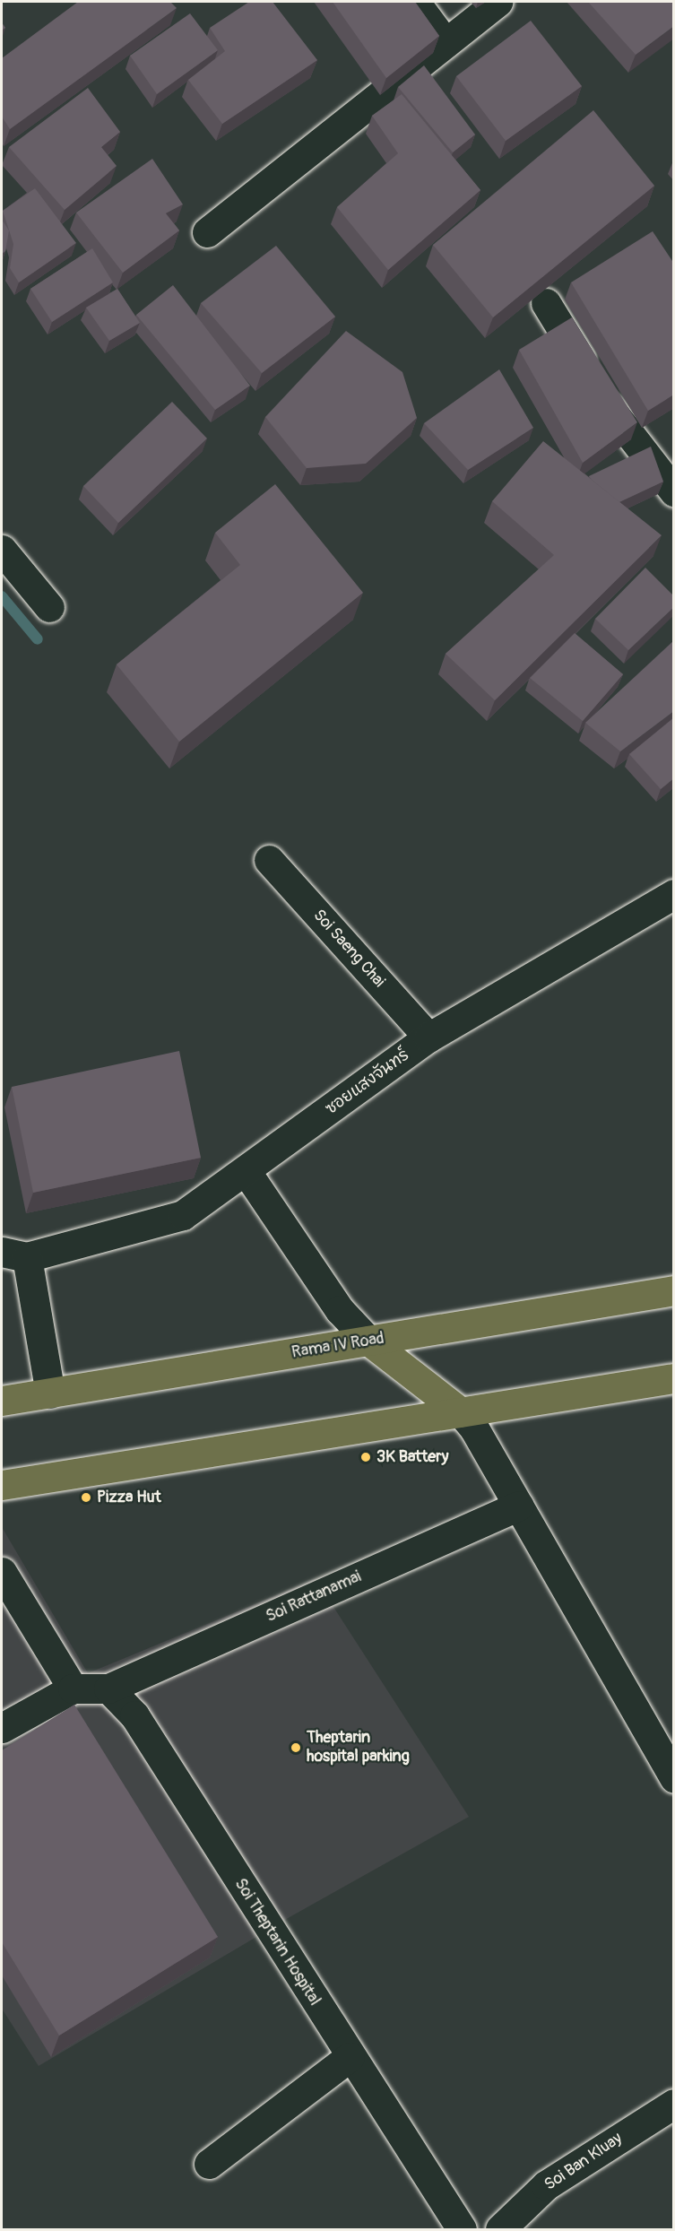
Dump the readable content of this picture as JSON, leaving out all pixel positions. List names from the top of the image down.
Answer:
{
  "streets": {
    "main road": ["Rama IV Road"],
    "street": [
      "Soi Saeng Chai",
      "ซอยแสงจันทร์",
      "Soi Rattanamai",
      "Soi Theptarin Hospital",
      "Soi Ban Kluay"
    ]
  },
  "crossings": [
    ["Soi Saeng Chai", "ซอยแสงจันทร์"],
    ["Soi Rattanamai", "Soi Theptarin Hospital"]
  ],
  "places": ["3K Battery", "Pizza Hut", "Theptarin hospital parking"]
}
